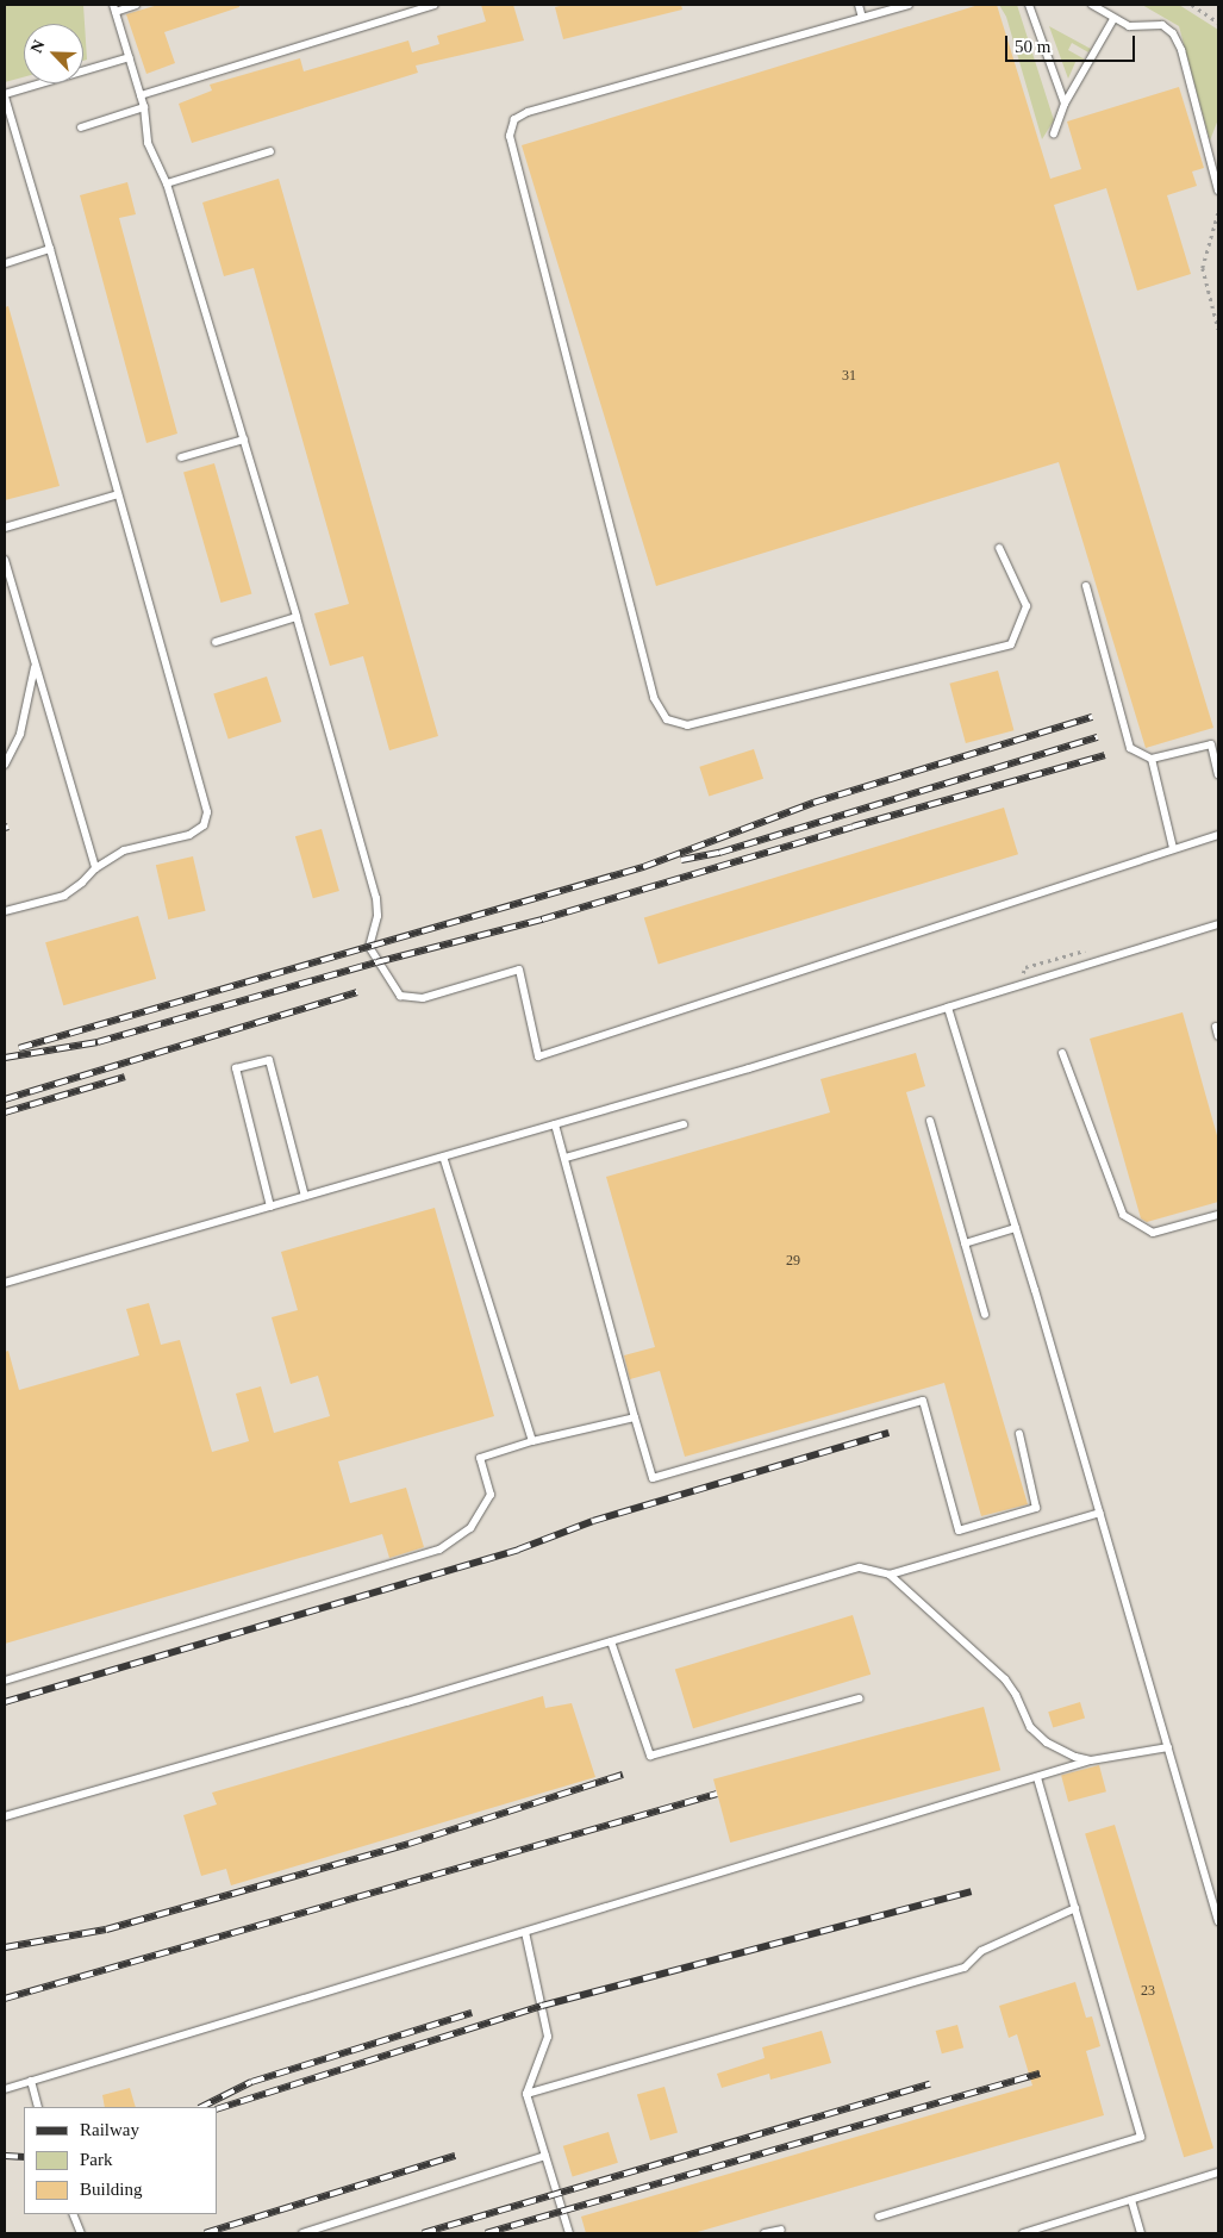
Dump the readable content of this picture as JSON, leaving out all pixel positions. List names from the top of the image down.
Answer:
{
  "house_numbers": ["31", "29", "23"],
  "legend": ["Railway", "Park", "Building"],
  "scale_bar": "50 m",
  "north": "top left"
}
